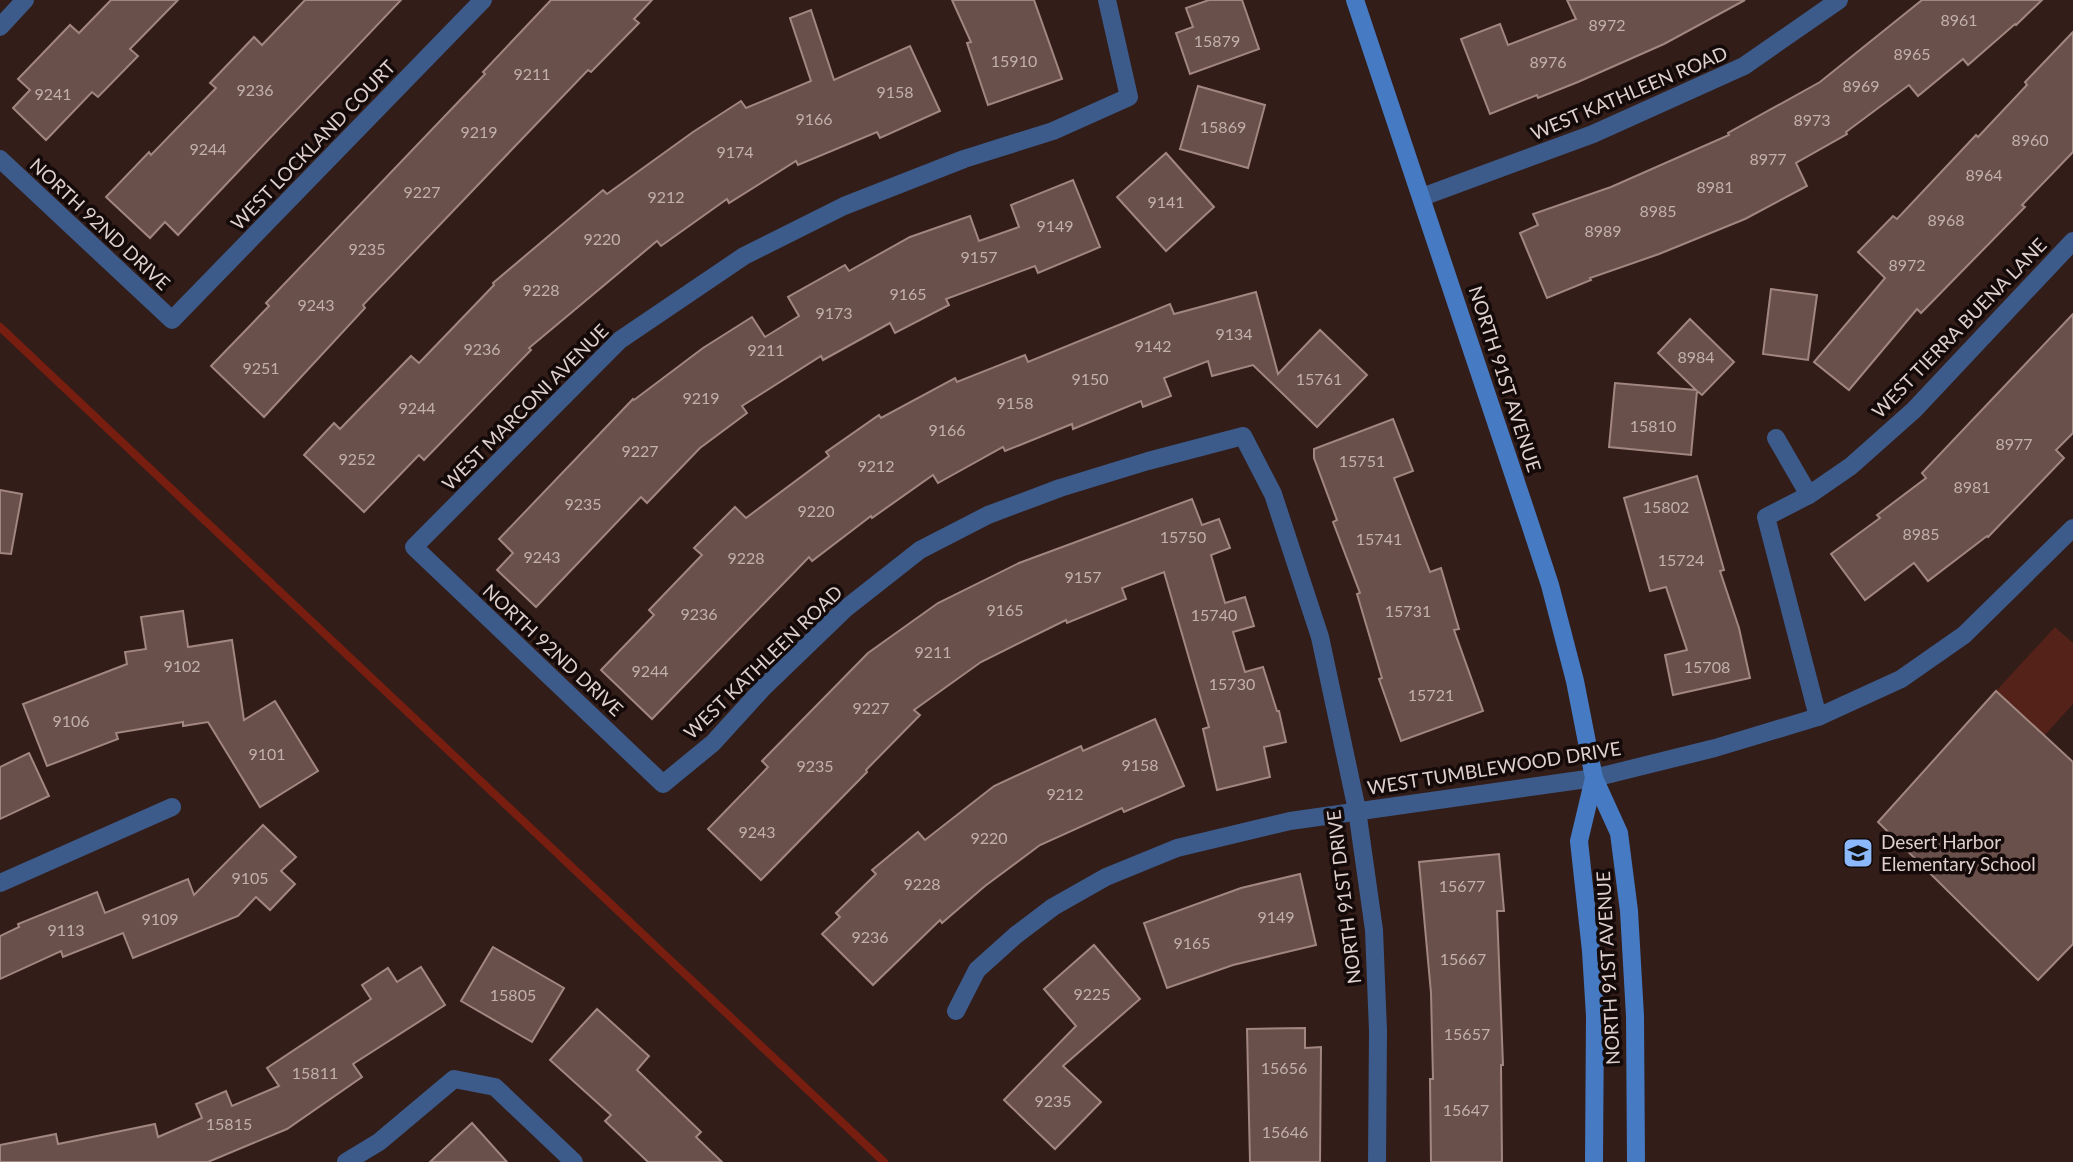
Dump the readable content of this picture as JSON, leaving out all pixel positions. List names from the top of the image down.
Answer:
{
  "streets": {
    "main road": ["NORTH 91ST AVENUE"],
    "street": [
      "WEST KATHLEEN ROAD",
      "WEST LOCKLAND COURT",
      "NORTH 92ND DRIVE",
      "WEST TIERRA BUENA LANE",
      "WEST MARCONI AVENUE",
      "WEST TUMBLEWOOD DRIVE",
      "NORTH 91ST DRIVE"
    ]
  },
  "crossings": [
    ["WEST KATHLEEN ROAD", "NORTH 92ND DRIVE"],
    ["WEST KATHLEEN ROAD", "NORTH 91ST AVENUE"],
    ["WEST KATHLEEN ROAD", "NORTH 91ST DRIVE"],
    ["WEST LOCKLAND COURT", "NORTH 92ND DRIVE"],
    ["NORTH 92ND DRIVE", "WEST MARCONI AVENUE"],
    ["WEST TIERRA BUENA LANE", "WEST TUMBLEWOOD DRIVE"],
    ["NORTH 91ST AVENUE", "WEST TUMBLEWOOD DRIVE"],
    ["WEST TUMBLEWOOD DRIVE", "NORTH 91ST DRIVE"]
  ],
  "places": {
    "school or university": ["Desert Harbor Elementary School"]
  },
  "house_numbers": [
    "8961",
    "8972",
    "15879",
    "8965",
    "15910",
    "8976",
    "9211",
    "8969",
    "9236",
    "9158",
    "9241",
    "9166",
    "8973",
    "15869",
    "9219",
    "8960",
    "9244",
    "9174",
    "8977",
    "8964",
    "8981",
    "9227",
    "9212",
    "9141",
    "8985",
    "8968",
    "9149",
    "8989",
    "9220",
    "9235",
    "9157",
    "8972",
    "9228",
    "9165",
    "9243",
    "9173",
    "9134",
    "9142",
    "9236",
    "9211",
    "8984",
    "9251",
    "9150",
    "15761",
    "9219",
    "9158",
    "9244",
    "15810",
    "9166",
    "8977",
    "9227",
    "9252",
    "15751",
    "9212",
    "8981",
    "9235",
    "15802",
    "9220",
    "8985",
    "15750",
    "15741",
    "9243",
    "9228",
    "15724",
    "9157",
    "9165",
    "15731",
    "9236",
    "15740",
    "9211",
    "9102",
    "15708",
    "9244",
    "15730",
    "15721",
    "9227",
    "9106",
    "9101",
    "9158",
    "9235",
    "9212",
    "9243",
    "9220",
    "9105",
    "9228",
    "15677",
    "9149",
    "9109",
    "9113",
    "9236",
    "9165",
    "15667",
    "9225",
    "15805",
    "15657",
    "15656",
    "15811",
    "9235",
    "15647",
    "15815",
    "15646"
  ]
}
